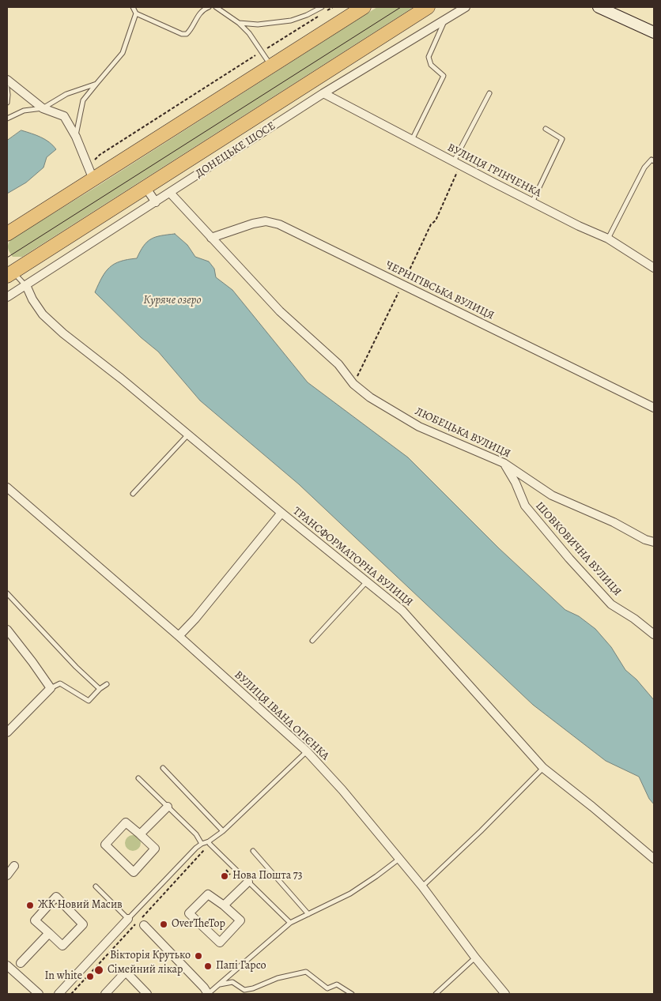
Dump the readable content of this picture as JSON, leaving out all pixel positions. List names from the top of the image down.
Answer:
{
  "streets": {
    "highway": ["ДОНЕЦЬКЕ ШОСЕ"],
    "street": [
      "ВУЛИЦЯ ГРІНЧЕНКА",
      "ЧЕРНІГІВСЬКА ВУЛИЦЯ",
      "ЛЮБЕЦЬКА ВУЛИЦЯ",
      "ШОВКОВИЧНА ВУЛИЦЯ",
      "ТРАНСФОРМАТОРНА ВУЛИЦЯ",
      "ВУЛИЦЯ ІВАНА ОГІЄНКА"
    ]
  },
  "crossings": [
    ["ДОНЕЦЬКЕ ШОСЕ", "ВУЛИЦЯ ГРІНЧЕНКА"],
    ["ДОНЕЦЬКЕ ШОСЕ", "ЛЮБЕЦЬКА ВУЛИЦЯ"],
    ["ДОНЕЦЬКЕ ШОСЕ", "ТРАНСФОРМАТОРНА ВУЛИЦЯ"],
    ["ЧЕРНІГІВСЬКА ВУЛИЦЯ", "ЛЮБЕЦЬКА ВУЛИЦЯ"],
    ["ЛЮБЕЦЬКА ВУЛИЦЯ", "ШОВКОВИЧНА ВУЛИЦЯ"]
  ],
  "water": ["Куряче озеро"],
  "places": [
    "Нова Пошта 73",
    "ЖК Новий Масив",
    "OverTheTop",
    "Вікторія Крутько",
    "Папі Гарсо",
    "Сімейний лікар",
    "In white"
  ]
}
